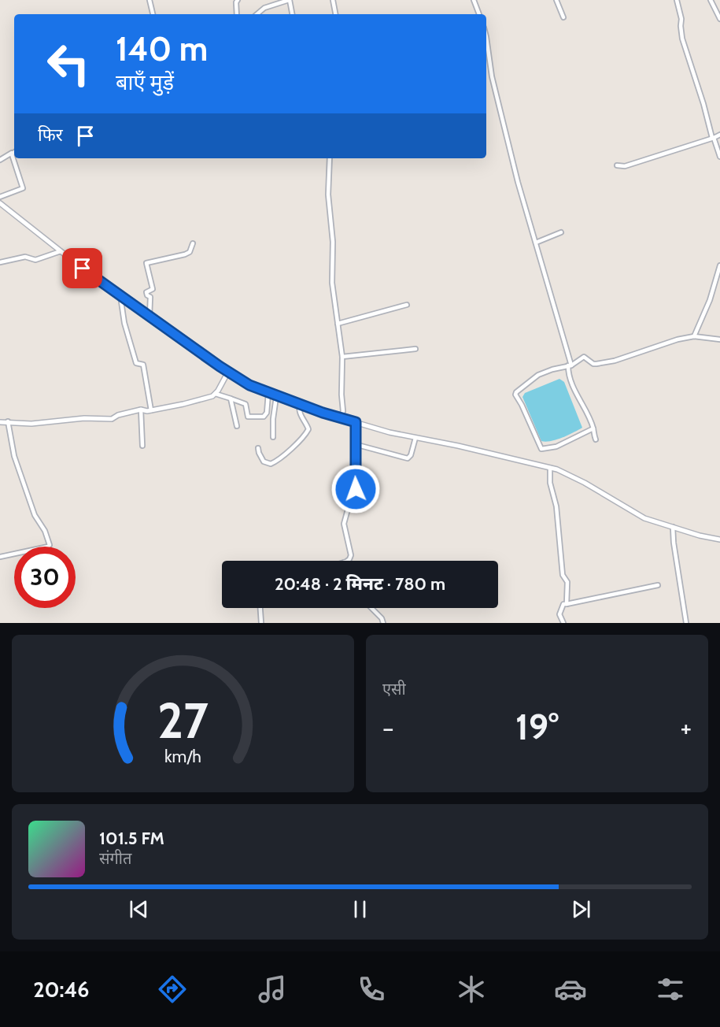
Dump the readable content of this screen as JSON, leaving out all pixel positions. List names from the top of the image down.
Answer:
{
  "page": {
    "turn": ["140 m", "बाएँ मुड़ें"],
    "then": "फिर",
    "limit": "30",
    "trip": "20:48 · 2 मिनट · 780 m",
    "tile": "एसी",
    "heat": ["−", "19°", "+"],
    "song": ["101.5 FM", "संगीत"],
    "tabs": "20:46",
    "gauge": ["27", "km/h"]
  }
}
